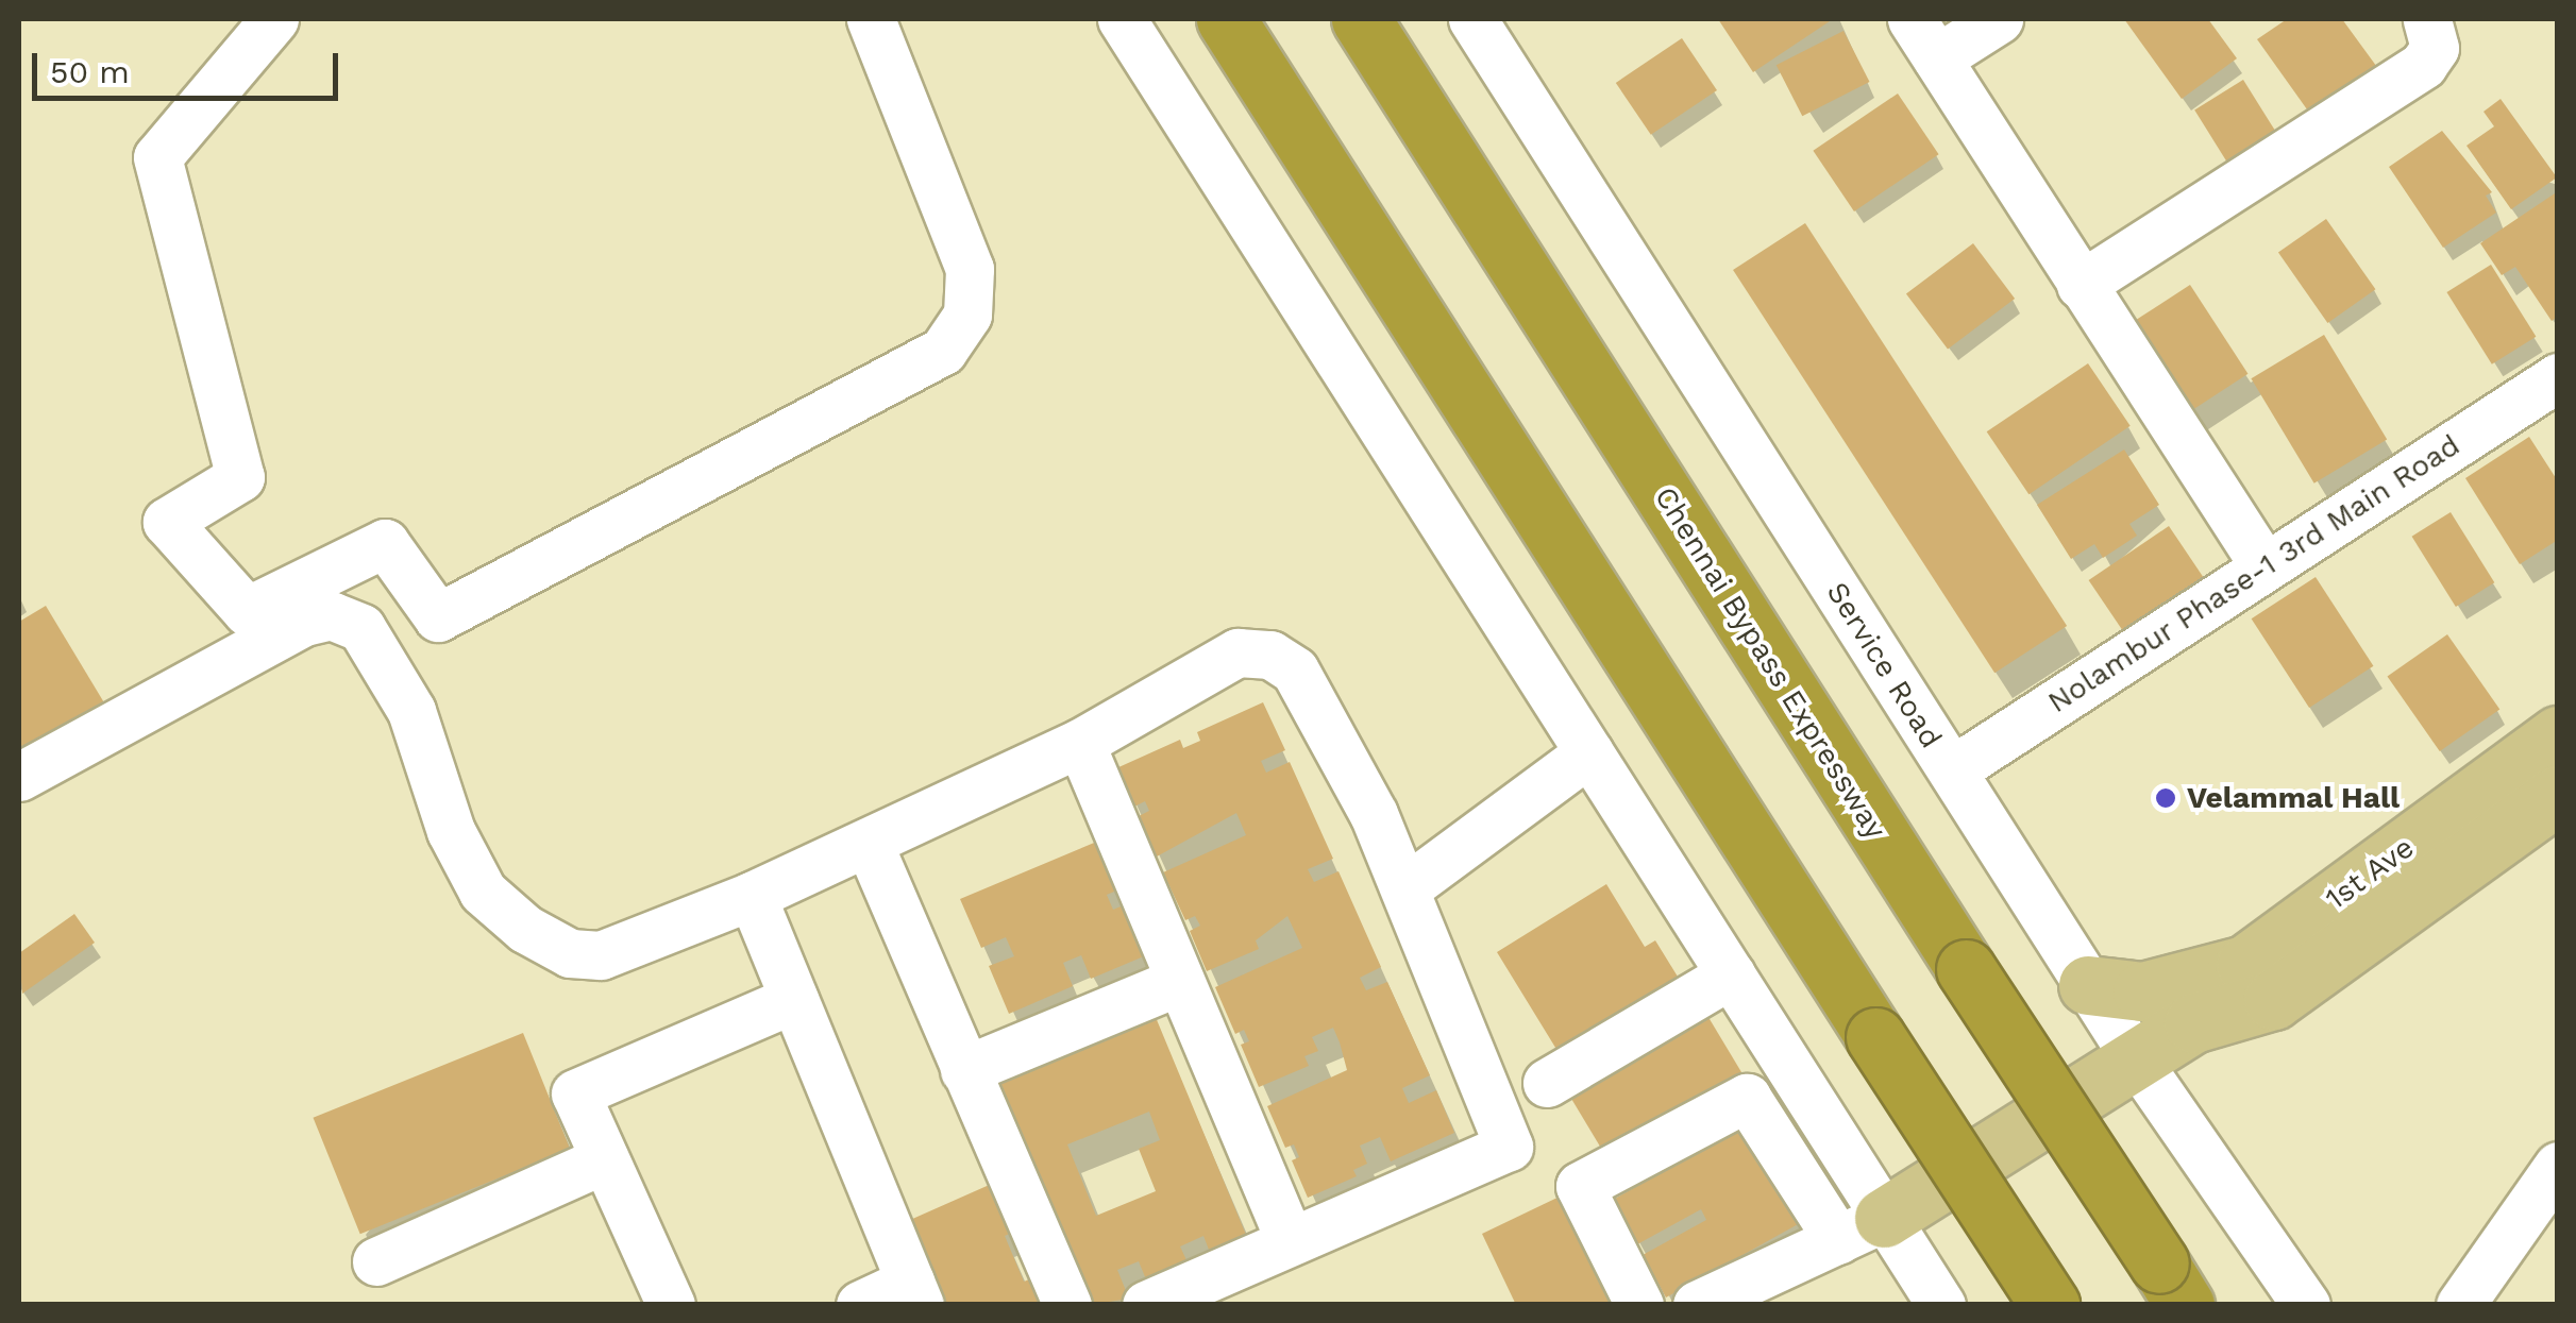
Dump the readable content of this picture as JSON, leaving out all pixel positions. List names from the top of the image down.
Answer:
{
  "streets": {
    "highway": ["Chennai Bypass Expressway"],
    "main road": ["1st Ave"],
    "street": ["Nolambur Phase-1 3rd Main Road", "Service Road"]
  },
  "crossings": [
    ["Nolambur Phase-1 3rd Main Road", "Service Road"]
  ],
  "places": ["Velammal Hall"],
  "scale_bar": "50 m"
}
